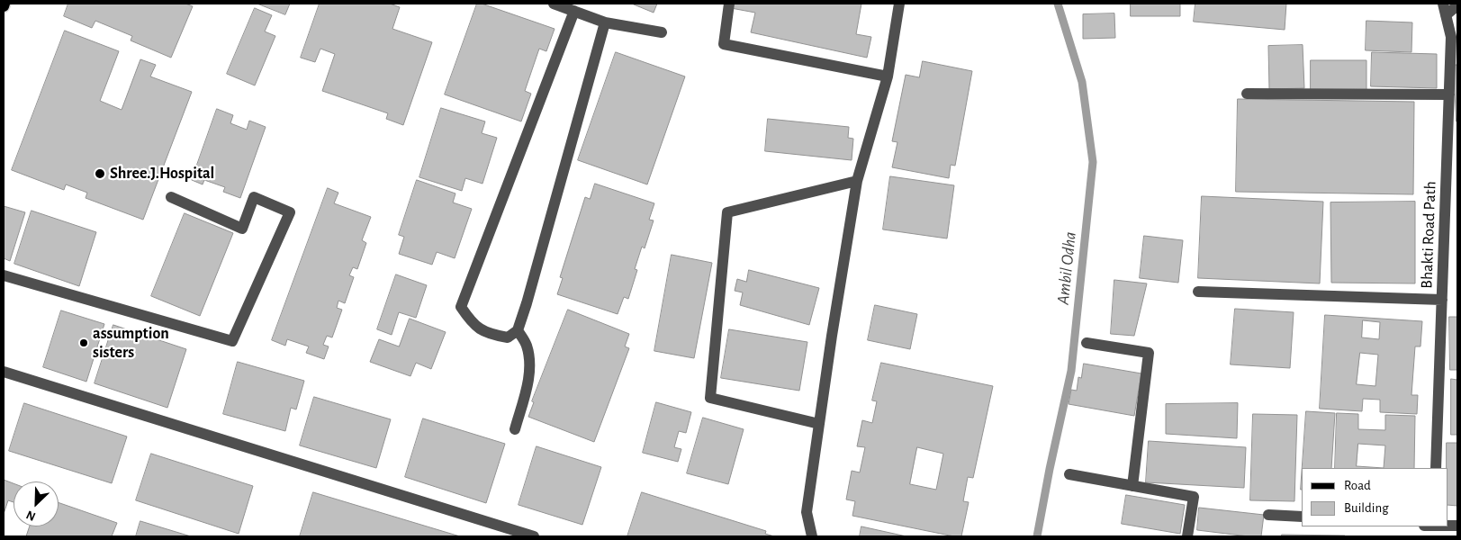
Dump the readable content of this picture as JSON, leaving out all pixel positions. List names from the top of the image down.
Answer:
{
  "streets": {
    "street": ["Bhakti Road Path"]
  },
  "water": ["Ambil Odha"],
  "places": ["Shree.J.Hospital", "assumption sisters"],
  "legend": ["Road", "Building"],
  "north": "bottom left"
}
